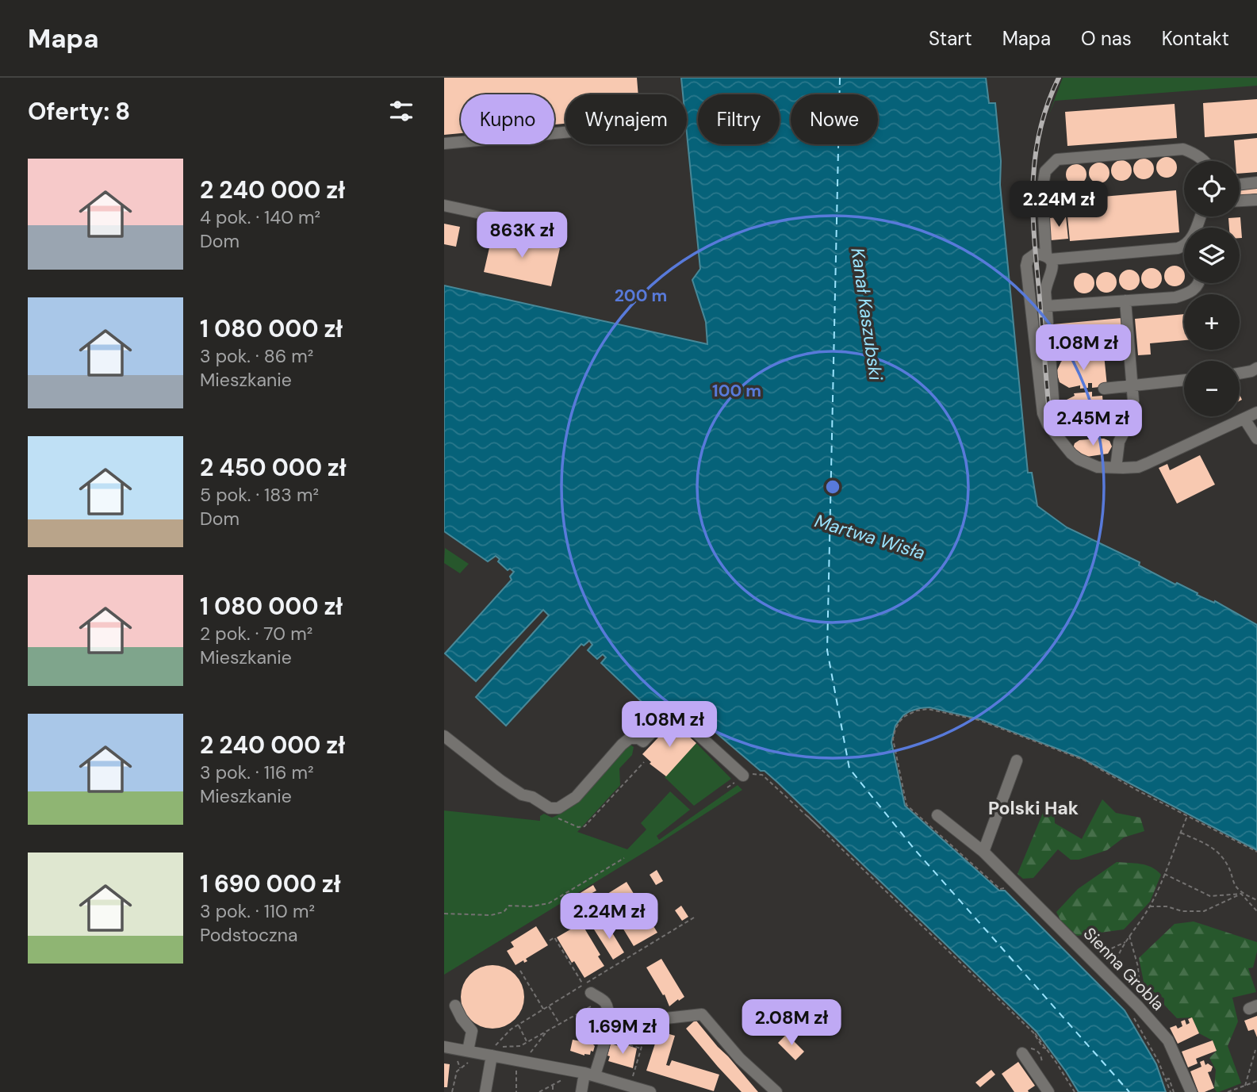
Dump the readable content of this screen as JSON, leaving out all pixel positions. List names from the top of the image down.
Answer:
{
  "streets": {
    "street": ["Sienna Grobla"]
  },
  "districts": ["Polski Hak"],
  "water": ["Kanał Kaszubski", "Martwa Wisła"],
  "page": {
    "header": "Mapa",
    "nav": [
      "Start",
      "Mapa",
      "O nas",
      "Kontakt"
    ],
    "heading": "Oferty: 8",
    "chip": [
      "Kupno",
      "Wynajem",
      "Filtry",
      "Nowe"
    ],
    "list": [
      {
        "name": "2 240 000 zł",
        "note": "4 pok. · 140 m² · Dom"
      },
      {
        "name": "1 080 000 zł",
        "note": "3 pok. · 86 m² · Mieszkanie"
      },
      {
        "name": "2 450 000 zł",
        "note": "5 pok. · 183 m² · Dom"
      },
      {
        "name": "1 080 000 zł",
        "note": "2 pok. · 70 m² · Mieszkanie"
      },
      {
        "name": "2 240 000 zł",
        "note": "3 pok. · 116 m² · Mieszkanie"
      },
      {
        "name": "1 690 000 zł",
        "note": "3 pok. · 110 m² · Podstoczna"
      }
    ],
    "map_buttons": ["+", "−"],
    "price": [
      "2.24M zł",
      "863K zł",
      "1.08M zł",
      "2.45M zł",
      "1.08M zł",
      "2.24M zł",
      "2.08M zł",
      "1.69M zł"
    ]
  },
  "rings": ["200 m", "100 m"]
}
